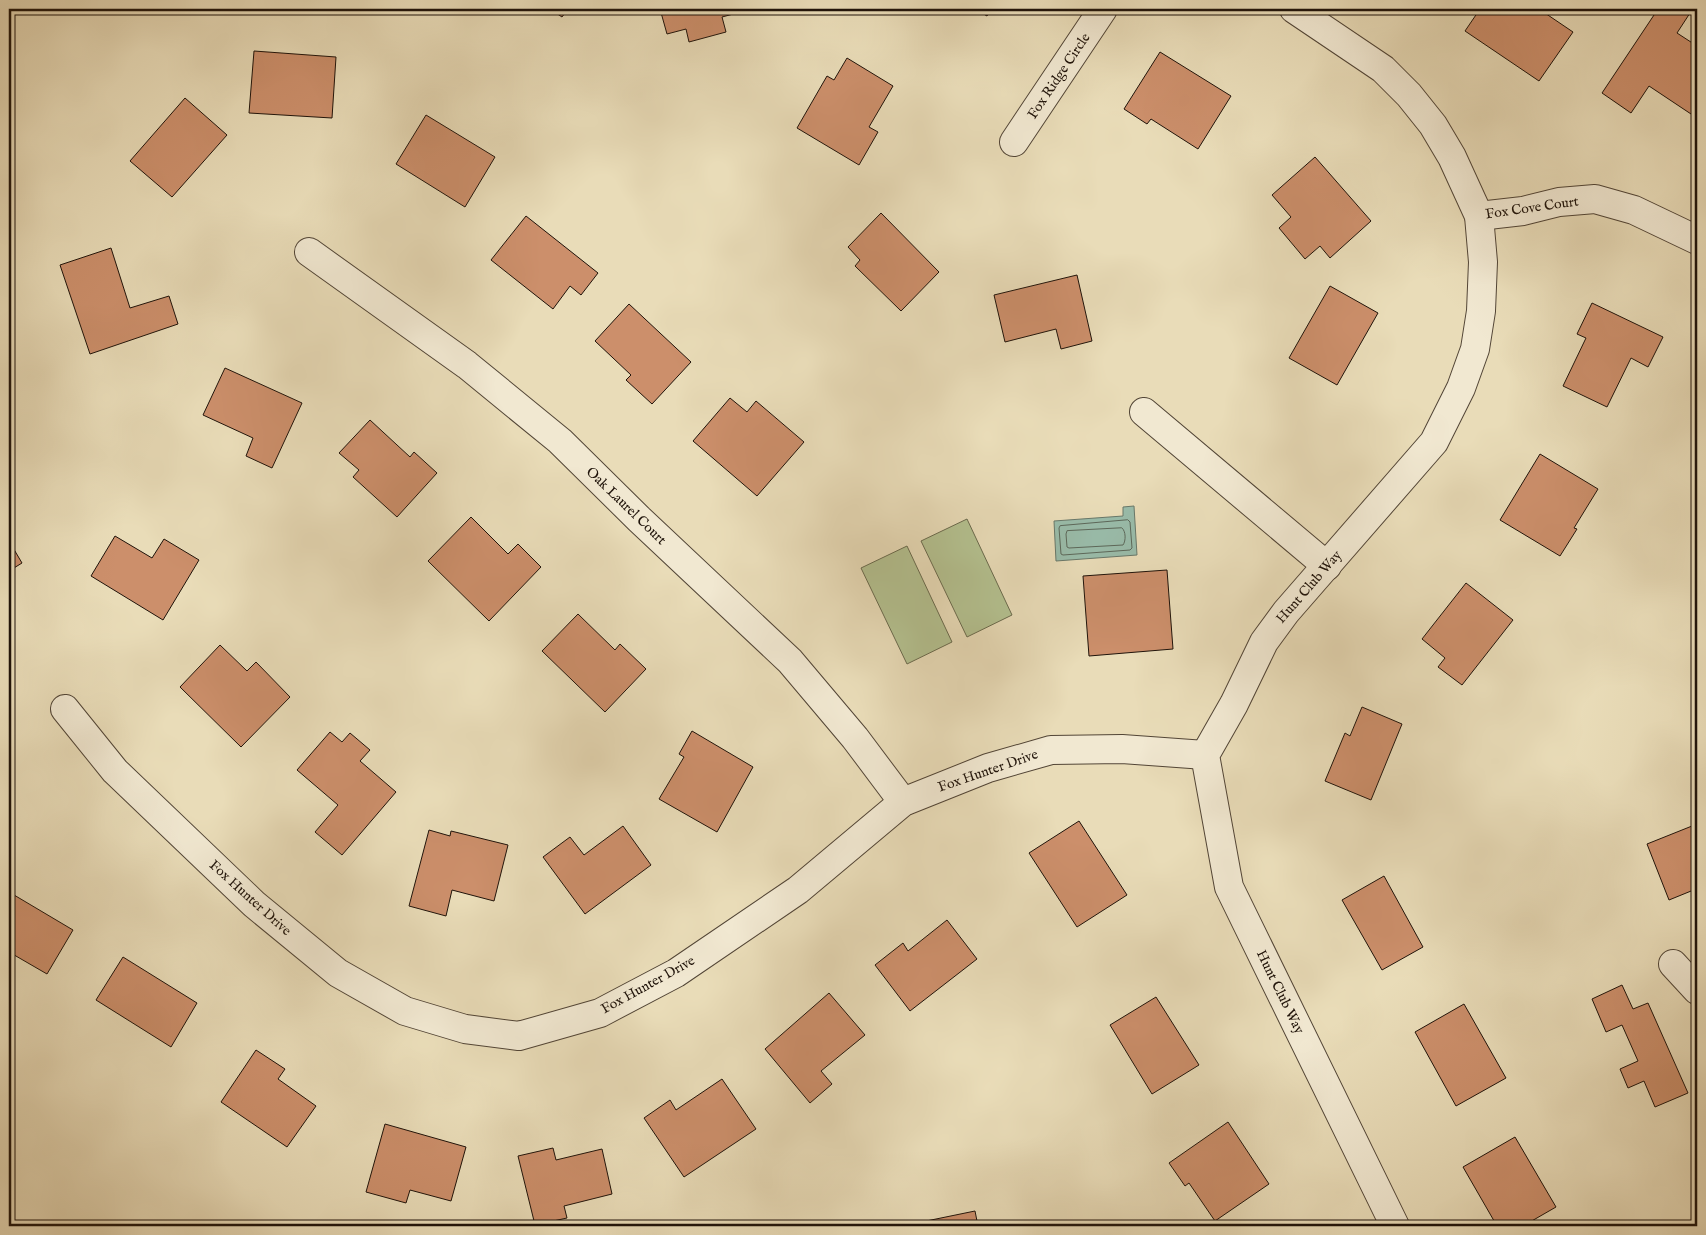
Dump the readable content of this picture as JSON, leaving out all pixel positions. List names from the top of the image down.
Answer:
{
  "streets": {
    "street": [
      "Fox Ridge Circle",
      "Fox Cove Court",
      "Oak Laurel Court",
      "Hunt Club Way",
      "Fox Hunter Drive"
    ]
  },
  "crossings": [
    ["Fox Cove Court", "Hunt Club Way"],
    ["Oak Laurel Court", "Fox Hunter Drive"],
    ["Hunt Club Way", "Fox Hunter Drive"]
  ]
}
